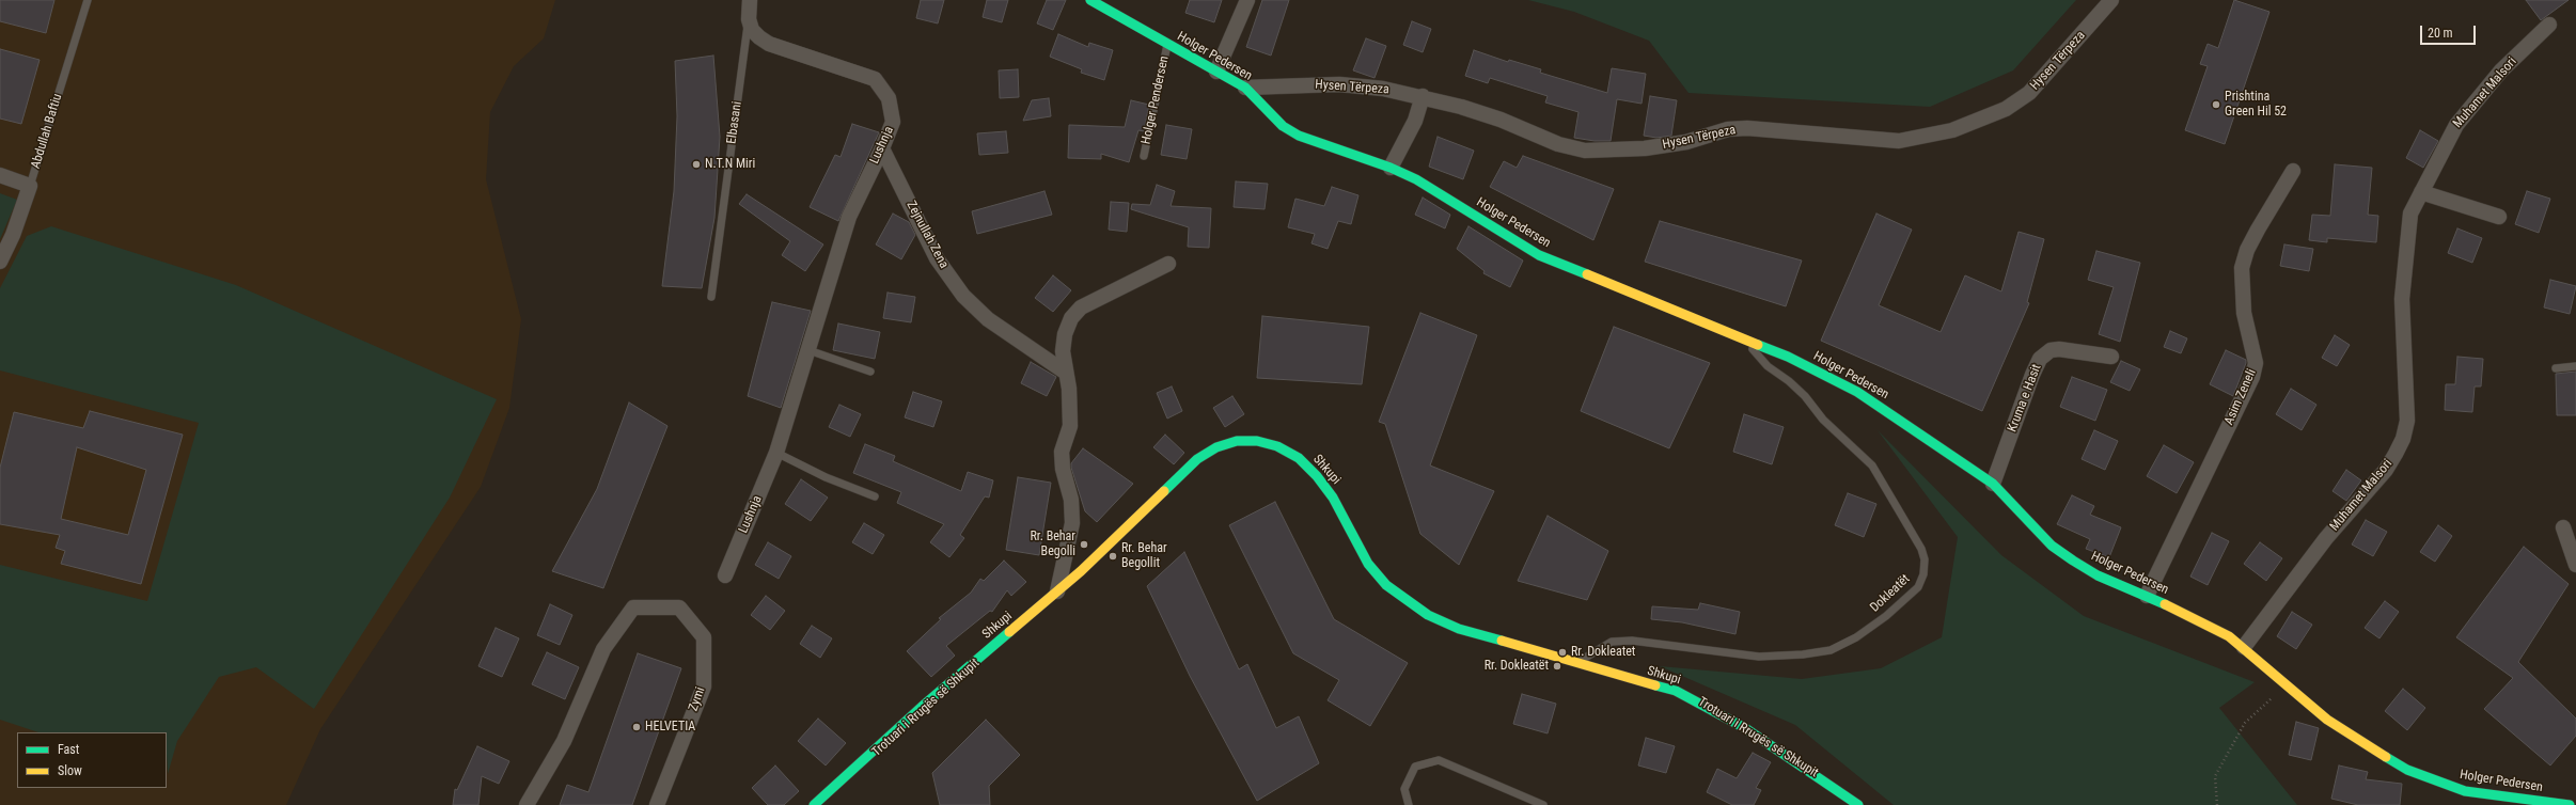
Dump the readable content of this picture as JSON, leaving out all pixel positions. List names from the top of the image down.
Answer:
{
  "streets": {
    "street": [
      "Holger Pedersen",
      "Hysen Tërpeza",
      "Muhamet Malsori",
      "Elbasani",
      "Abdullah Baftiu",
      "Lushnja",
      "Zejnullah Zena",
      "Asim Zeneli",
      "Kruma e Hasit",
      "Shkupi",
      "Zymi"
    ],
    "lane": ["Holger Pendersen", "Dokleatët"]
  },
  "crossings": [
    ["Holger Pedersen", "Hysen Tërpeza"],
    ["Holger Pedersen", "Muhamet Malsori"],
    ["Holger Pedersen", "Holger Pendersen"],
    ["Holger Pedersen", "Asim Zeneli"],
    ["Holger Pedersen", "Kruma e Hasit"],
    ["Holger Pedersen", "Dokleatët"],
    ["Elbasani", "Lushnja"],
    ["Lushnja", "Zejnullah Zena"],
    ["Shkupi", "Dokleatët"]
  ],
  "places": [
    "Prishtina Green Hil 52",
    "N.T.N Miri",
    "Rr. Behar Begolli",
    "Rr. Behar Begollit",
    "Rr. Dokleatet",
    "Rr. Dokleatët",
    "HELVETIA"
  ],
  "legend": ["Fast", "Slow"],
  "scale_bar": "20 m"
}
